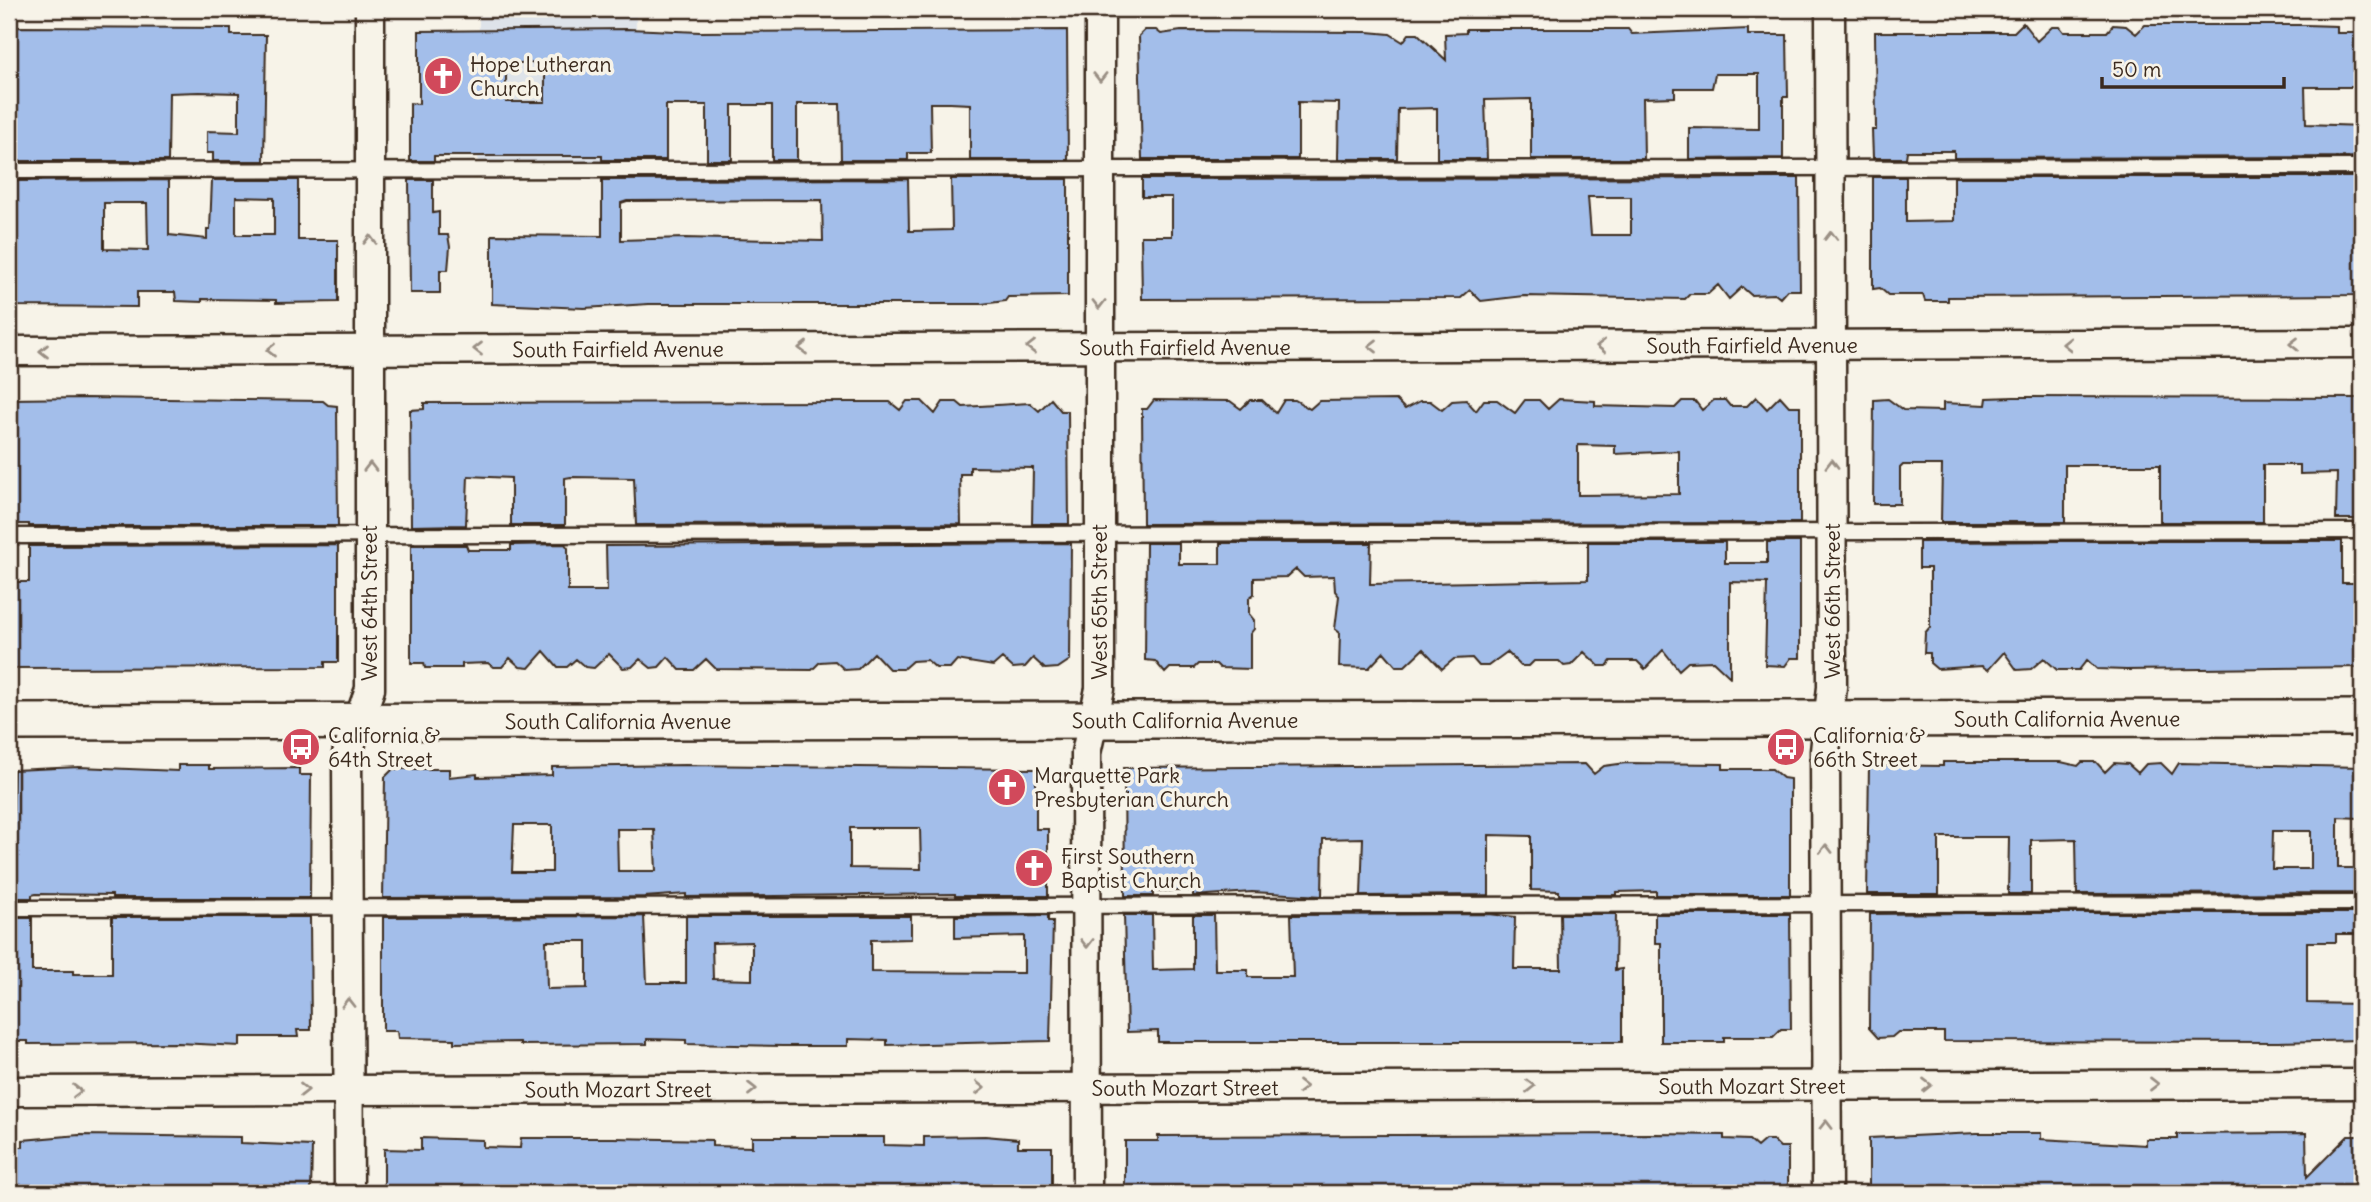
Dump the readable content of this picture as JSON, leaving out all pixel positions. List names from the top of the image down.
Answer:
{
  "streets": {
    "street": [
      "South Fairfield Avenue",
      "West 66th Street",
      "West 65th Street",
      "West 64th Street",
      "South California Avenue",
      "South Mozart Street"
    ]
  },
  "crossings": [
    ["South Fairfield Avenue", "West 66th Street"],
    ["South Fairfield Avenue", "West 65th Street"],
    ["South Fairfield Avenue", "West 64th Street"],
    ["West 66th Street", "South California Avenue"],
    ["West 66th Street", "South Mozart Street"],
    ["West 65th Street", "South California Avenue"],
    ["West 65th Street", "South Mozart Street"],
    ["West 64th Street", "South California Avenue"],
    ["West 64th Street", "South Mozart Street"]
  ],
  "one_way": [
    "South Fairfield Avenue",
    "West 66th Street",
    "West 65th Street",
    "West 64th Street",
    "South Mozart Street"
  ],
  "places": {
    "church": ["Hope Lutheran Church", "Marquette Park Presbyterian Church", "First Southern Baptist Church"],
    "bus stop": ["California & 64th Street", "California & 66th Street"]
  },
  "scale_bar": "50 m"
}
